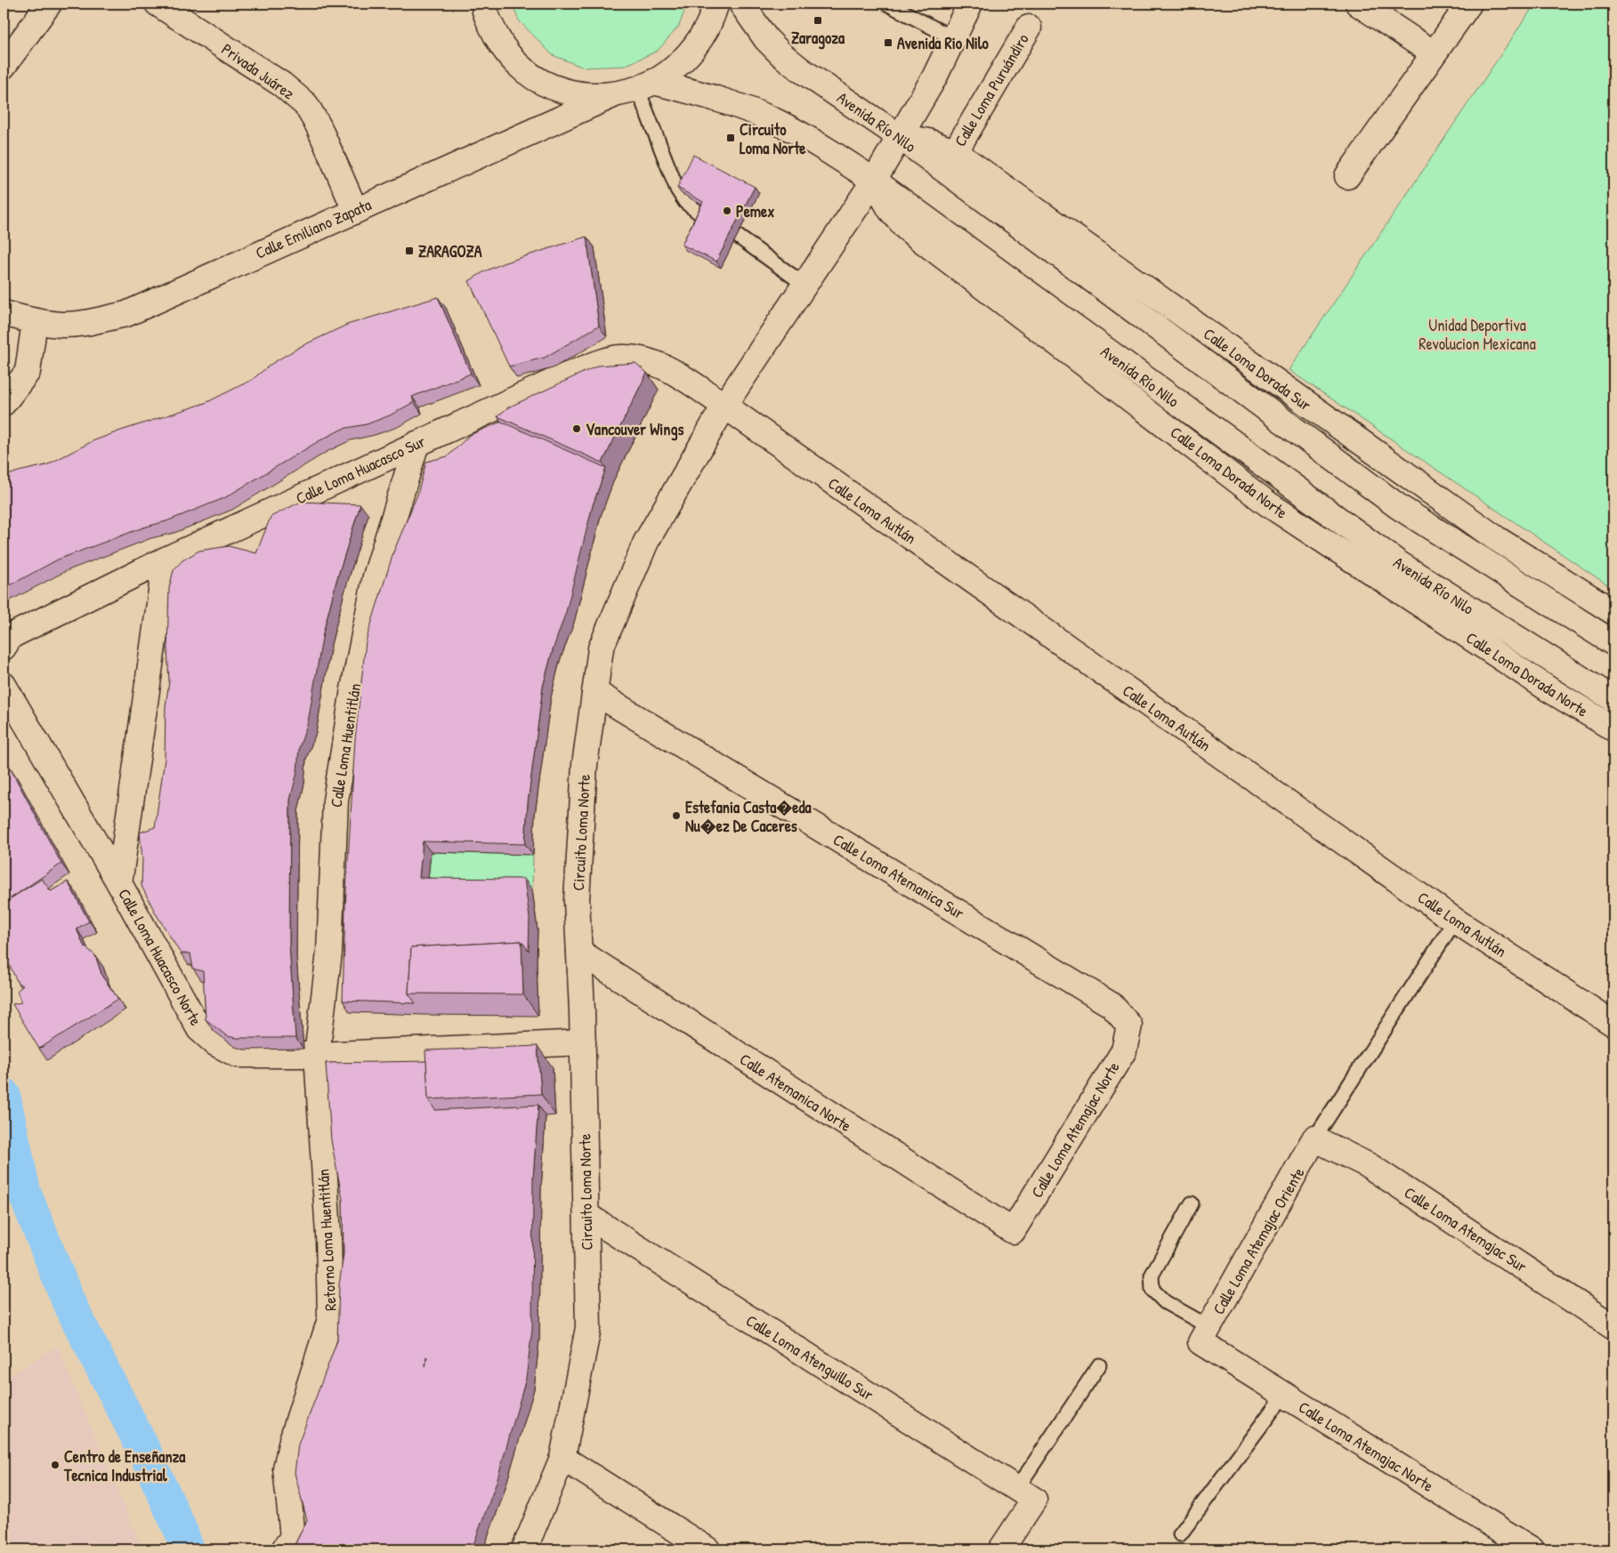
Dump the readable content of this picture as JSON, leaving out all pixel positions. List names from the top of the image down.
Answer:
{
  "streets": {
    "street": [
      "Privada Juárez",
      "Calle Loma Puruándiro",
      "Avenida Río Nilo",
      "Calle Emiliano Zapata",
      "Calle Loma Dorada Sur",
      "Calle Loma Huacasco Sur",
      "Calle Loma Dorada Norte",
      "Calle Loma Autlán",
      "Calle Loma Huentitlán",
      "Circuito Loma Norte",
      "Calle Loma Atemanica Sur",
      "Calle Loma Huacasco Norte",
      "Calle Atemanica Norte",
      "Calle Loma Atemajac Norte",
      "Calle Loma Atemajac Sur",
      "Retorno Loma Huentitlán",
      "Calle Loma Atemajac Oriente",
      "Calle Loma Atenguillo Sur"
    ]
  },
  "crossings": [
    ["Privada Juárez", "Calle Emiliano Zapata"],
    ["Calle Loma Puruándiro", "Calle Loma Dorada Sur"],
    ["Avenida Río Nilo", "Calle Emiliano Zapata"],
    ["Avenida Río Nilo", "Calle Loma Dorada Sur"],
    ["Avenida Río Nilo", "Calle Loma Dorada Norte"],
    ["Avenida Río Nilo", "Circuito Loma Norte"],
    ["Calle Loma Dorada Sur", "Circuito Loma Norte"],
    ["Calle Loma Huacasco Sur", "Calle Loma Autlán"],
    ["Calle Loma Huacasco Sur", "Calle Loma Huentitlán"],
    ["Calle Loma Huacasco Sur", "Circuito Loma Norte"],
    ["Calle Loma Dorada Norte", "Circuito Loma Norte"],
    ["Calle Loma Autlán", "Circuito Loma Norte"],
    ["Calle Loma Huentitlán", "Calle Loma Huacasco Norte"],
    ["Calle Loma Huentitlán", "Retorno Loma Huentitlán"],
    ["Circuito Loma Norte", "Calle Loma Atemanica Sur"],
    ["Circuito Loma Norte", "Calle Loma Huacasco Norte"],
    ["Circuito Loma Norte", "Calle Atemanica Norte"],
    ["Circuito Loma Norte", "Calle Loma Atenguillo Sur"],
    ["Calle Loma Atemanica Sur", "Calle Loma Atemajac Norte"],
    ["Calle Loma Huacasco Norte", "Retorno Loma Huentitlán"],
    ["Calle Atemanica Norte", "Calle Loma Atemajac Norte"],
    ["Calle Loma Atemajac Norte", "Calle Loma Atemajac Oriente"],
    ["Calle Loma Atemajac Sur", "Calle Loma Atemajac Oriente"]
  ],
  "parks": ["Unidad Deportiva Revolucion Mexicana"],
  "places": {
    "transit": [
      "Zaragoza",
      "Avenida Rio Nilo",
      "Circuito Loma Norte",
      "ZARAGOZA"
    ],
    "other": [
      "Pemex",
      "Vancouver Wings",
      "Estefania Casta�eda Nu�ez De Caceres",
      "Centro de Enseñanza Tecnica Industrial"
    ]
  }
}
